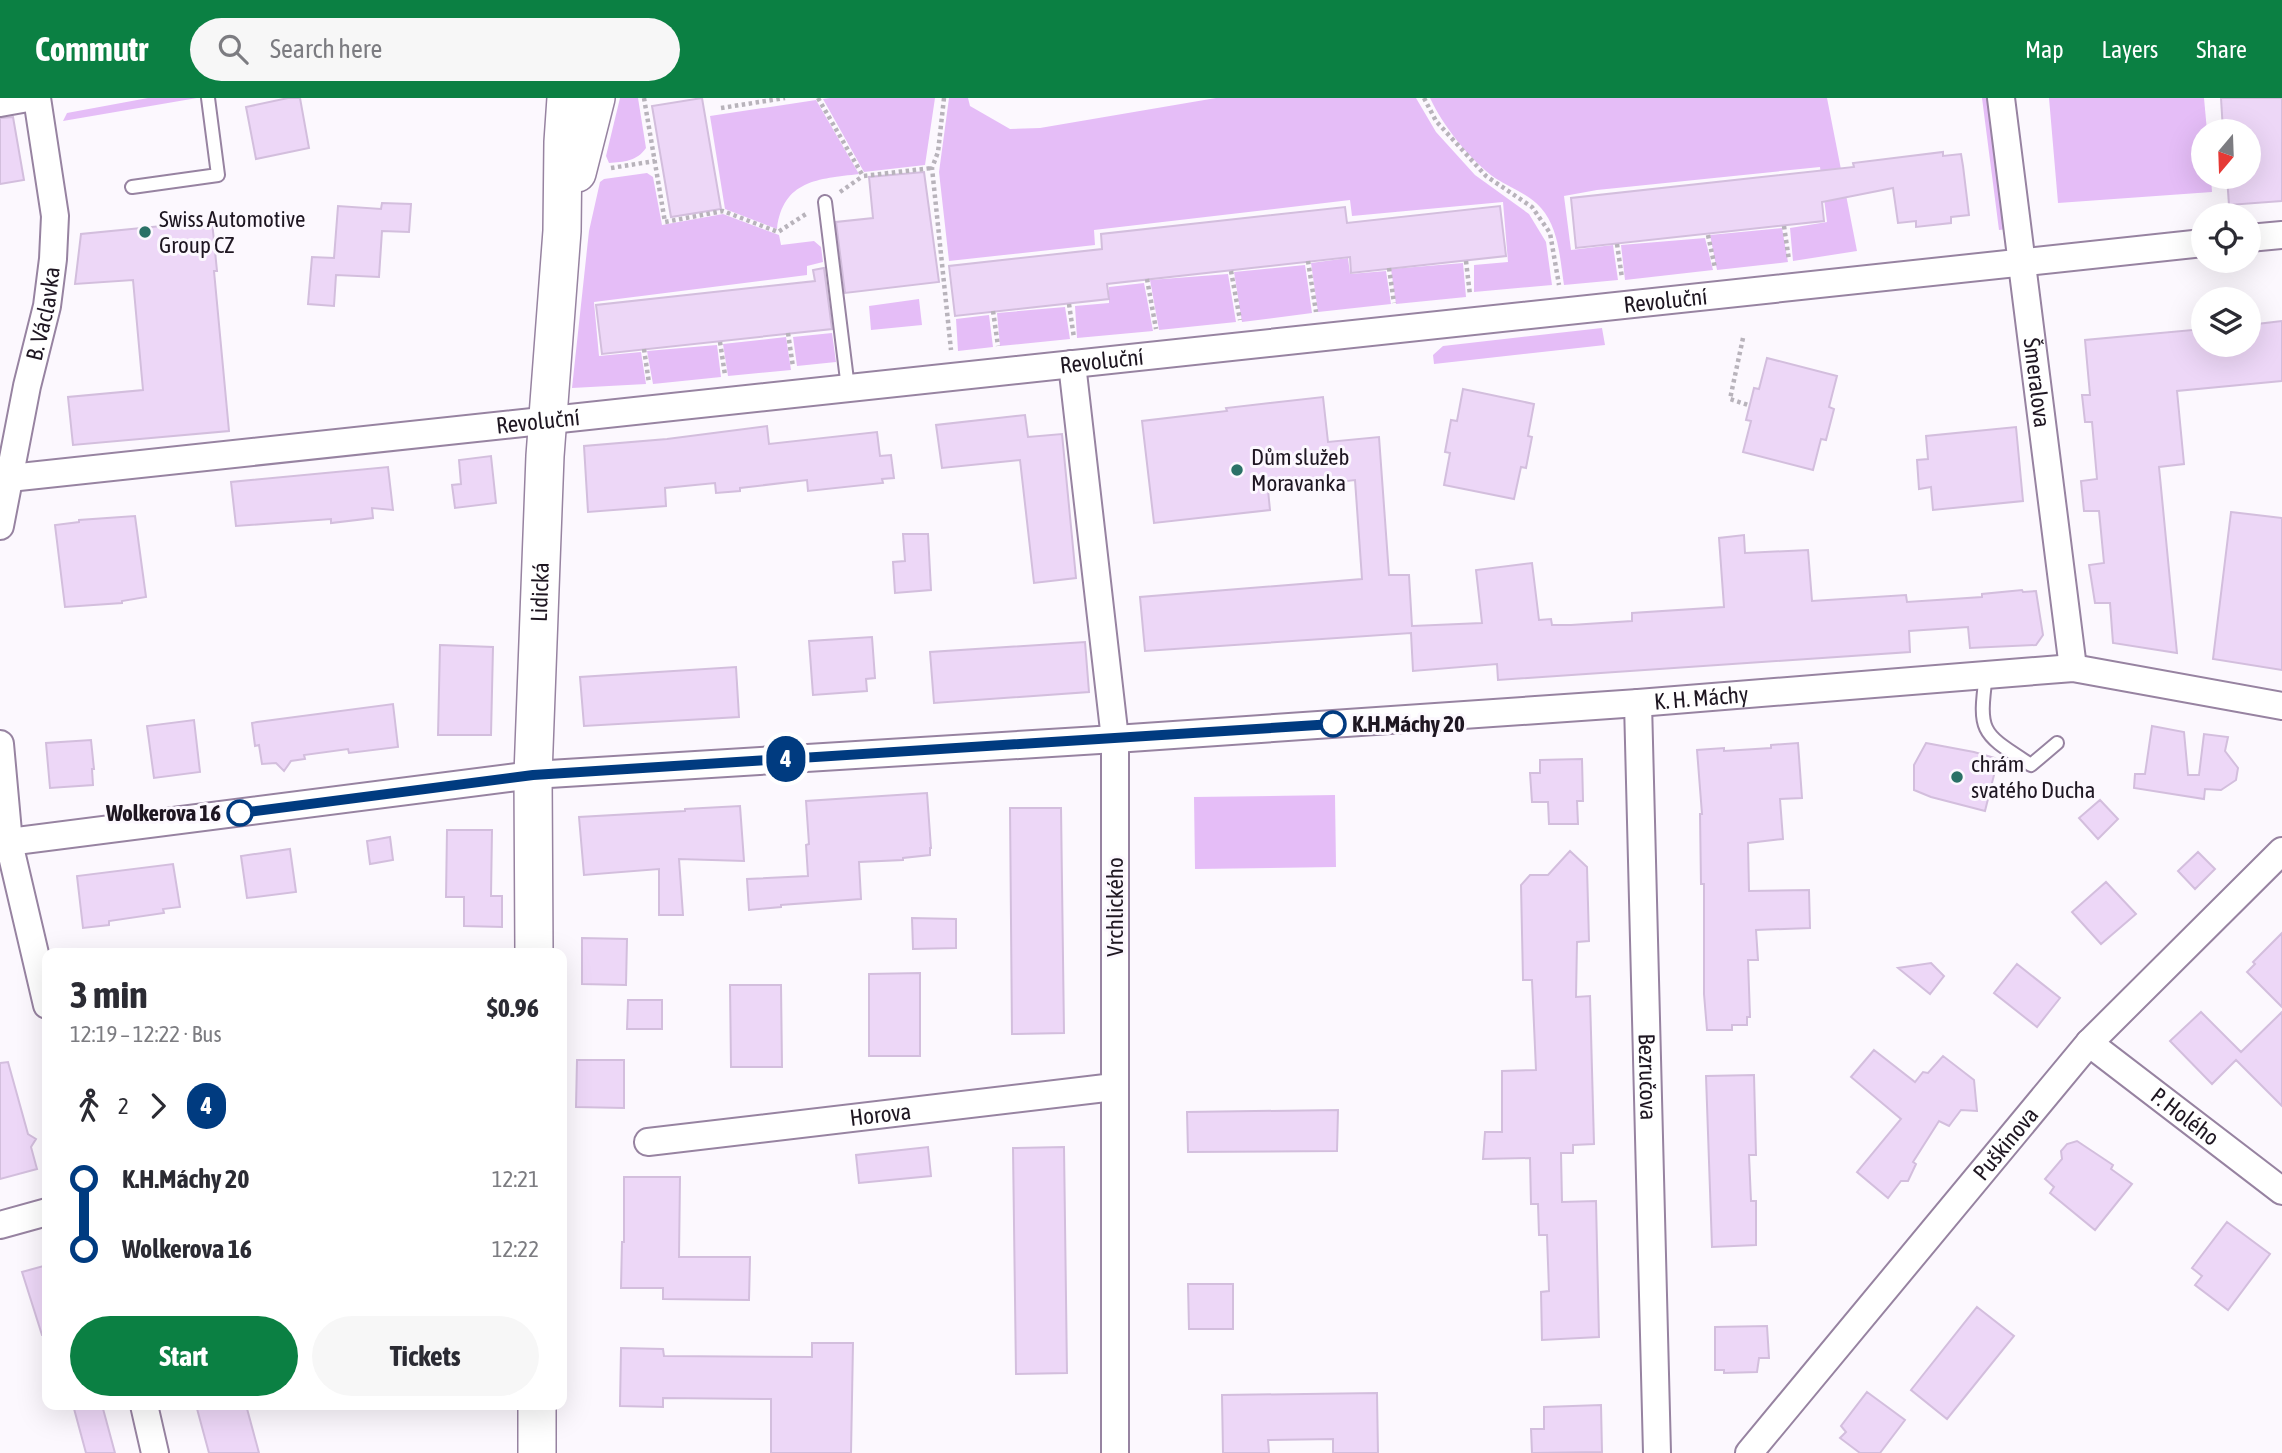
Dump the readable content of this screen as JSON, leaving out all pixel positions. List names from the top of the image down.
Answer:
{
  "streets": {
    "main road": ["Lidická"],
    "street": [
      "Revoluční",
      "B. Václavka",
      "Šmeralova",
      "K. H. Máchy",
      "Vrchlického",
      "Bezručova",
      "Horova",
      "P. Holého",
      "Puškinova"
    ]
  },
  "crossings": [
    ["Revoluční", "B. Václavka"],
    ["Revoluční", "Šmeralova"],
    ["Revoluční", "Lidická"],
    ["Revoluční", "Vrchlického"],
    ["Šmeralova", "K. H. Máchy"],
    ["Lidická", "K. H. Máchy"],
    ["K. H. Máchy", "Vrchlického"],
    ["K. H. Máchy", "Bezručova"],
    ["Vrchlického", "Horova"],
    ["P. Holého", "Puškinova"]
  ],
  "places": [
    "Swiss Automotive Group CZ",
    "Dům služeb Moravanka",
    "K.H.Máchy 20",
    "chrám svatého Ducha",
    "Wolkerova 16"
  ],
  "lines": ["bus line 4"],
  "north": "bottom",
  "page": {
    "header": "Commutr",
    "search": "Search here",
    "nav": ["Map", "Layers", "Share"],
    "on_map": "4",
    "heading": ["3 min", "12:19 – 12:22 · Bus", "$0.96"],
    "legs": ["2", "4"],
    "list": [
      {
        "name": "K.H.Máchy 20",
        "value": "12:21"
      },
      {
        "name": "Wolkerova 16",
        "value": "12:22"
      }
    ],
    "buttons": ["Start", "Tickets"]
  }
}
